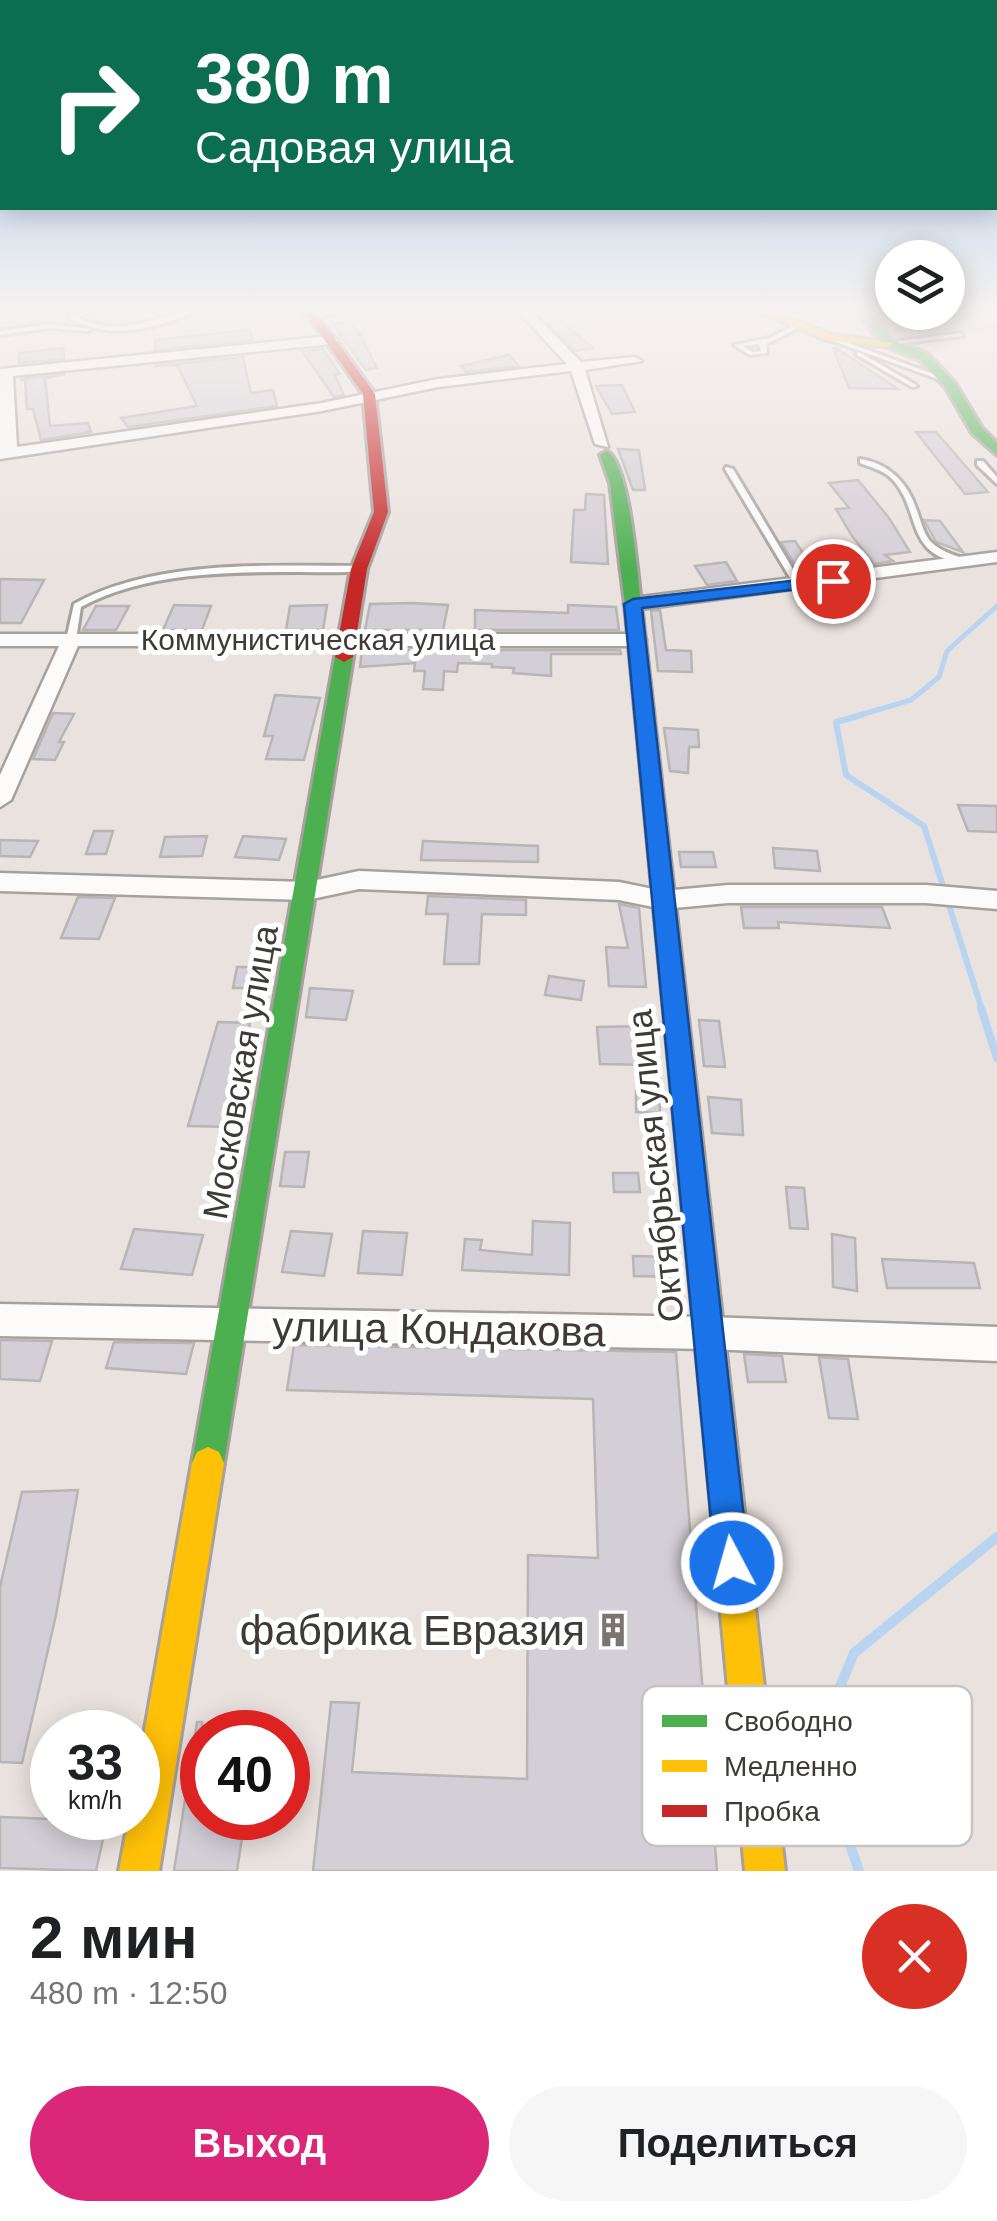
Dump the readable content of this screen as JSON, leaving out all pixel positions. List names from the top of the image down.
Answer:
{
  "streets": {
    "street": [
      "Коммунистическая улица",
      "Московская улица",
      "Октябрьская улица",
      "улица Кондакова"
    ]
  },
  "crossings": [
    ["Коммунистическая улица", "Московская улица"],
    ["Коммунистическая улица", "Октябрьская улица"],
    ["Московская улица", "улица Кондакова"],
    ["Октябрьская улица", "улица Кондакова"]
  ],
  "places": {
    "building": ["фабрика Евразия"]
  },
  "legend": ["Свободно", "Медленно", "Пробка"],
  "page": {
    "turn": ["380 m", "Садовая улица"],
    "speed": "33 km/h",
    "limit": "40",
    "heading": ["2 мин", "480 m · 12:50"],
    "buttons": ["Выход", "Поделиться"]
  }
}
